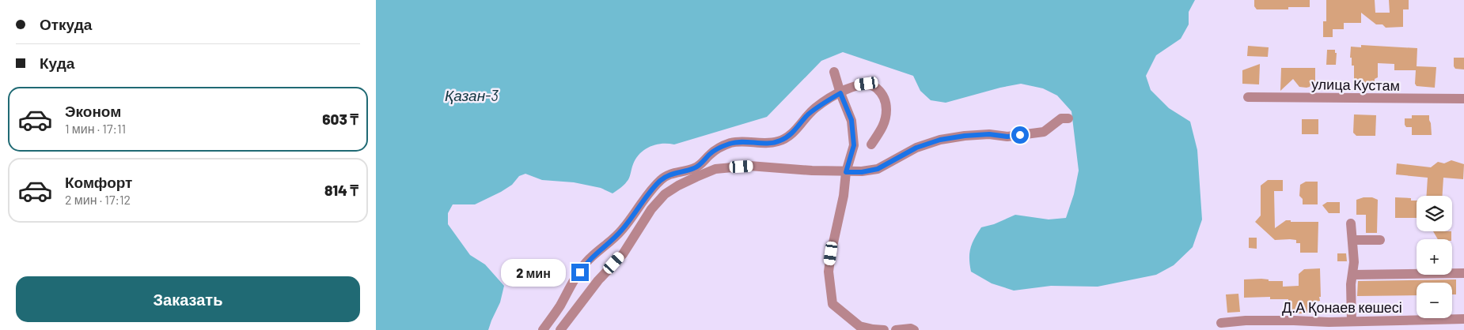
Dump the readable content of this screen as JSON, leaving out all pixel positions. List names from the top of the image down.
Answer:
{
  "streets": {
    "street": ["улица Кустам", "Д.А Қонаев көшесі"]
  },
  "water": ["Қазан-3"],
  "page": {
    "banner": ["Откуда", "Куда"],
    "list": [
      {
        "name": "Эконом",
        "note": "1 мин · 17:11",
        "value": "603 ₸"
      },
      {
        "name": "Комфорт",
        "note": "2 мин · 17:12",
        "value": "814 ₸"
      }
    ],
    "map_buttons": ["+", "−"],
    "bubble": "2 мин",
    "buttons": "Заказать"
  }
}
